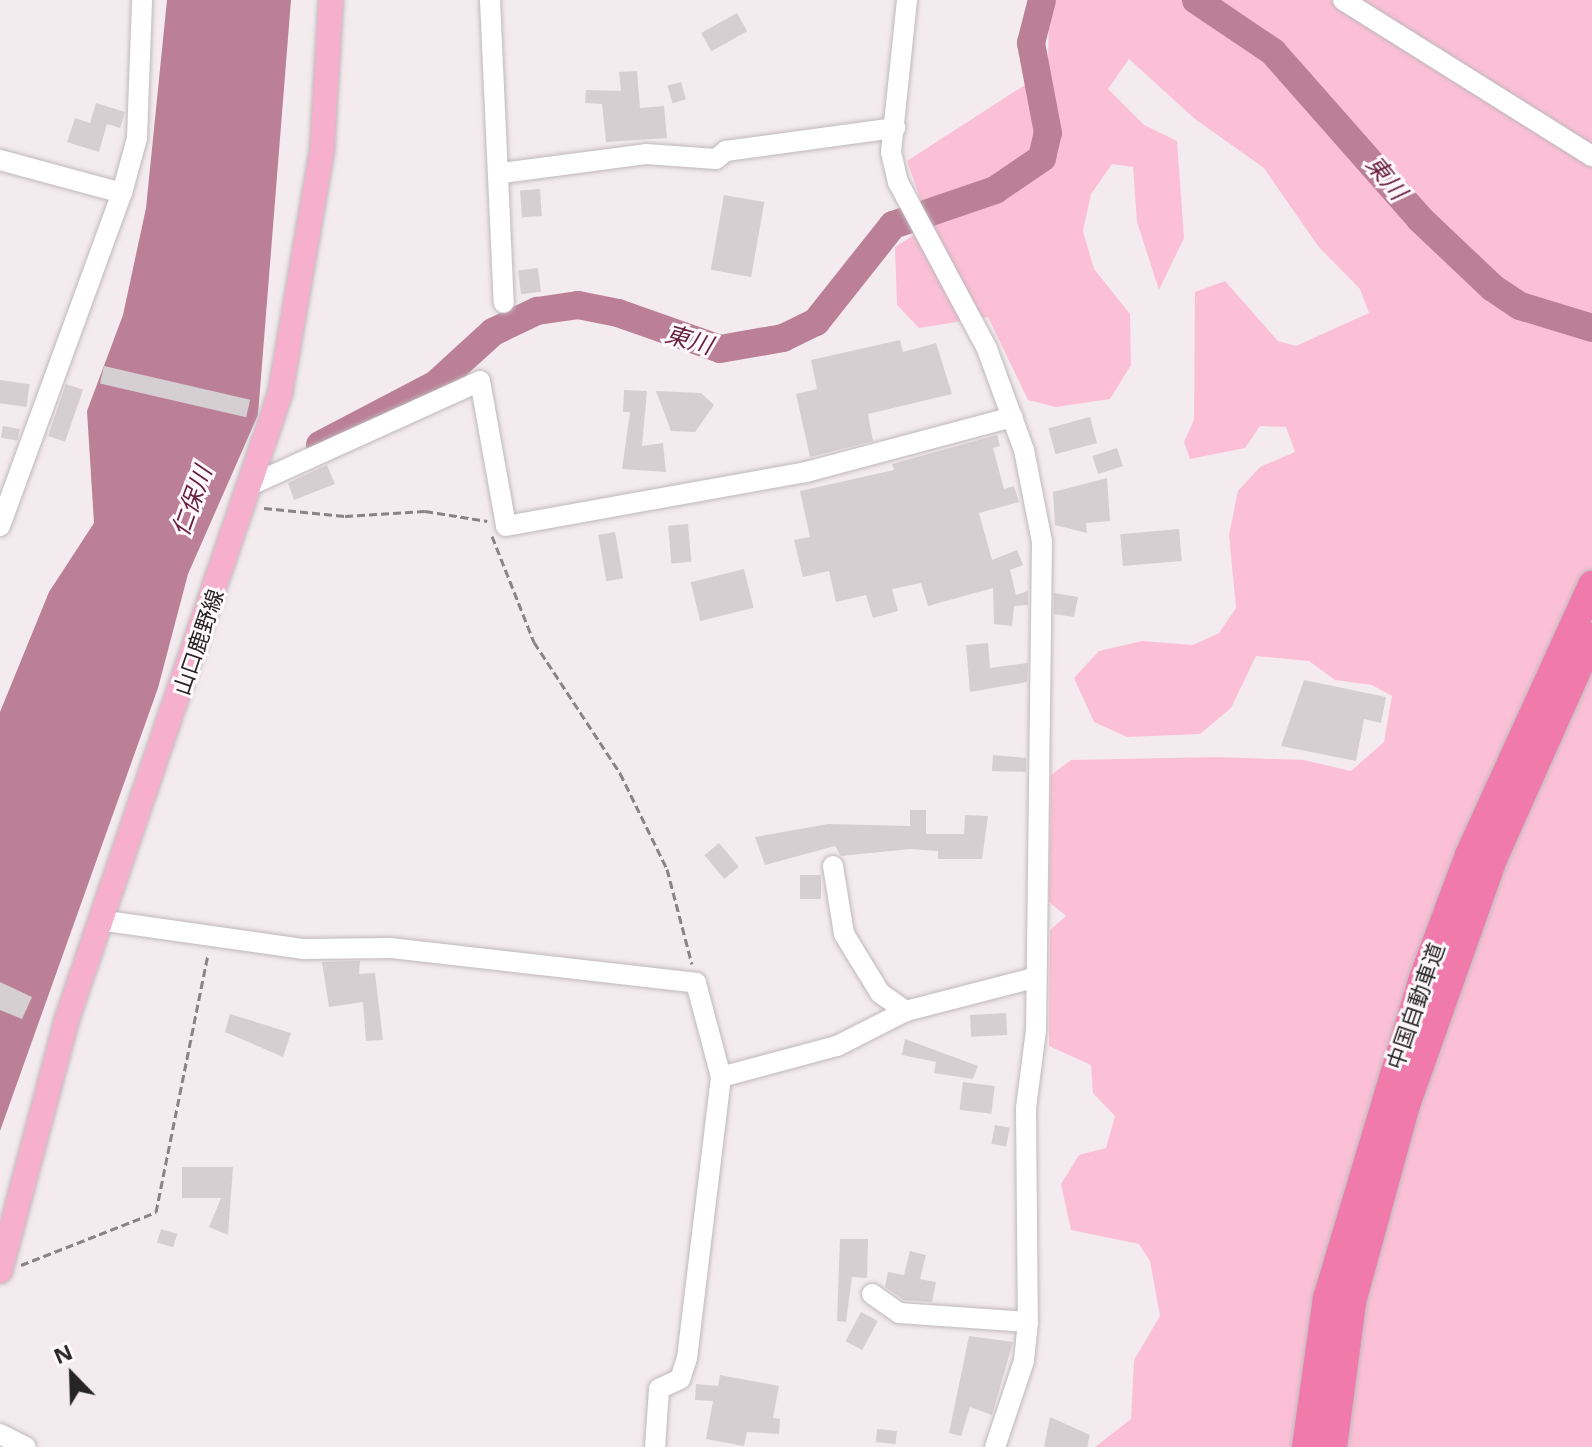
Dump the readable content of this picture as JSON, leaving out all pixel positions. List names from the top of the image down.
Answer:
{
  "streets": {
    "highway": ["中国自動車道"],
    "main road": ["山口鹿野線"]
  },
  "water": ["東川", "仁保川"],
  "north": "top left"
}
